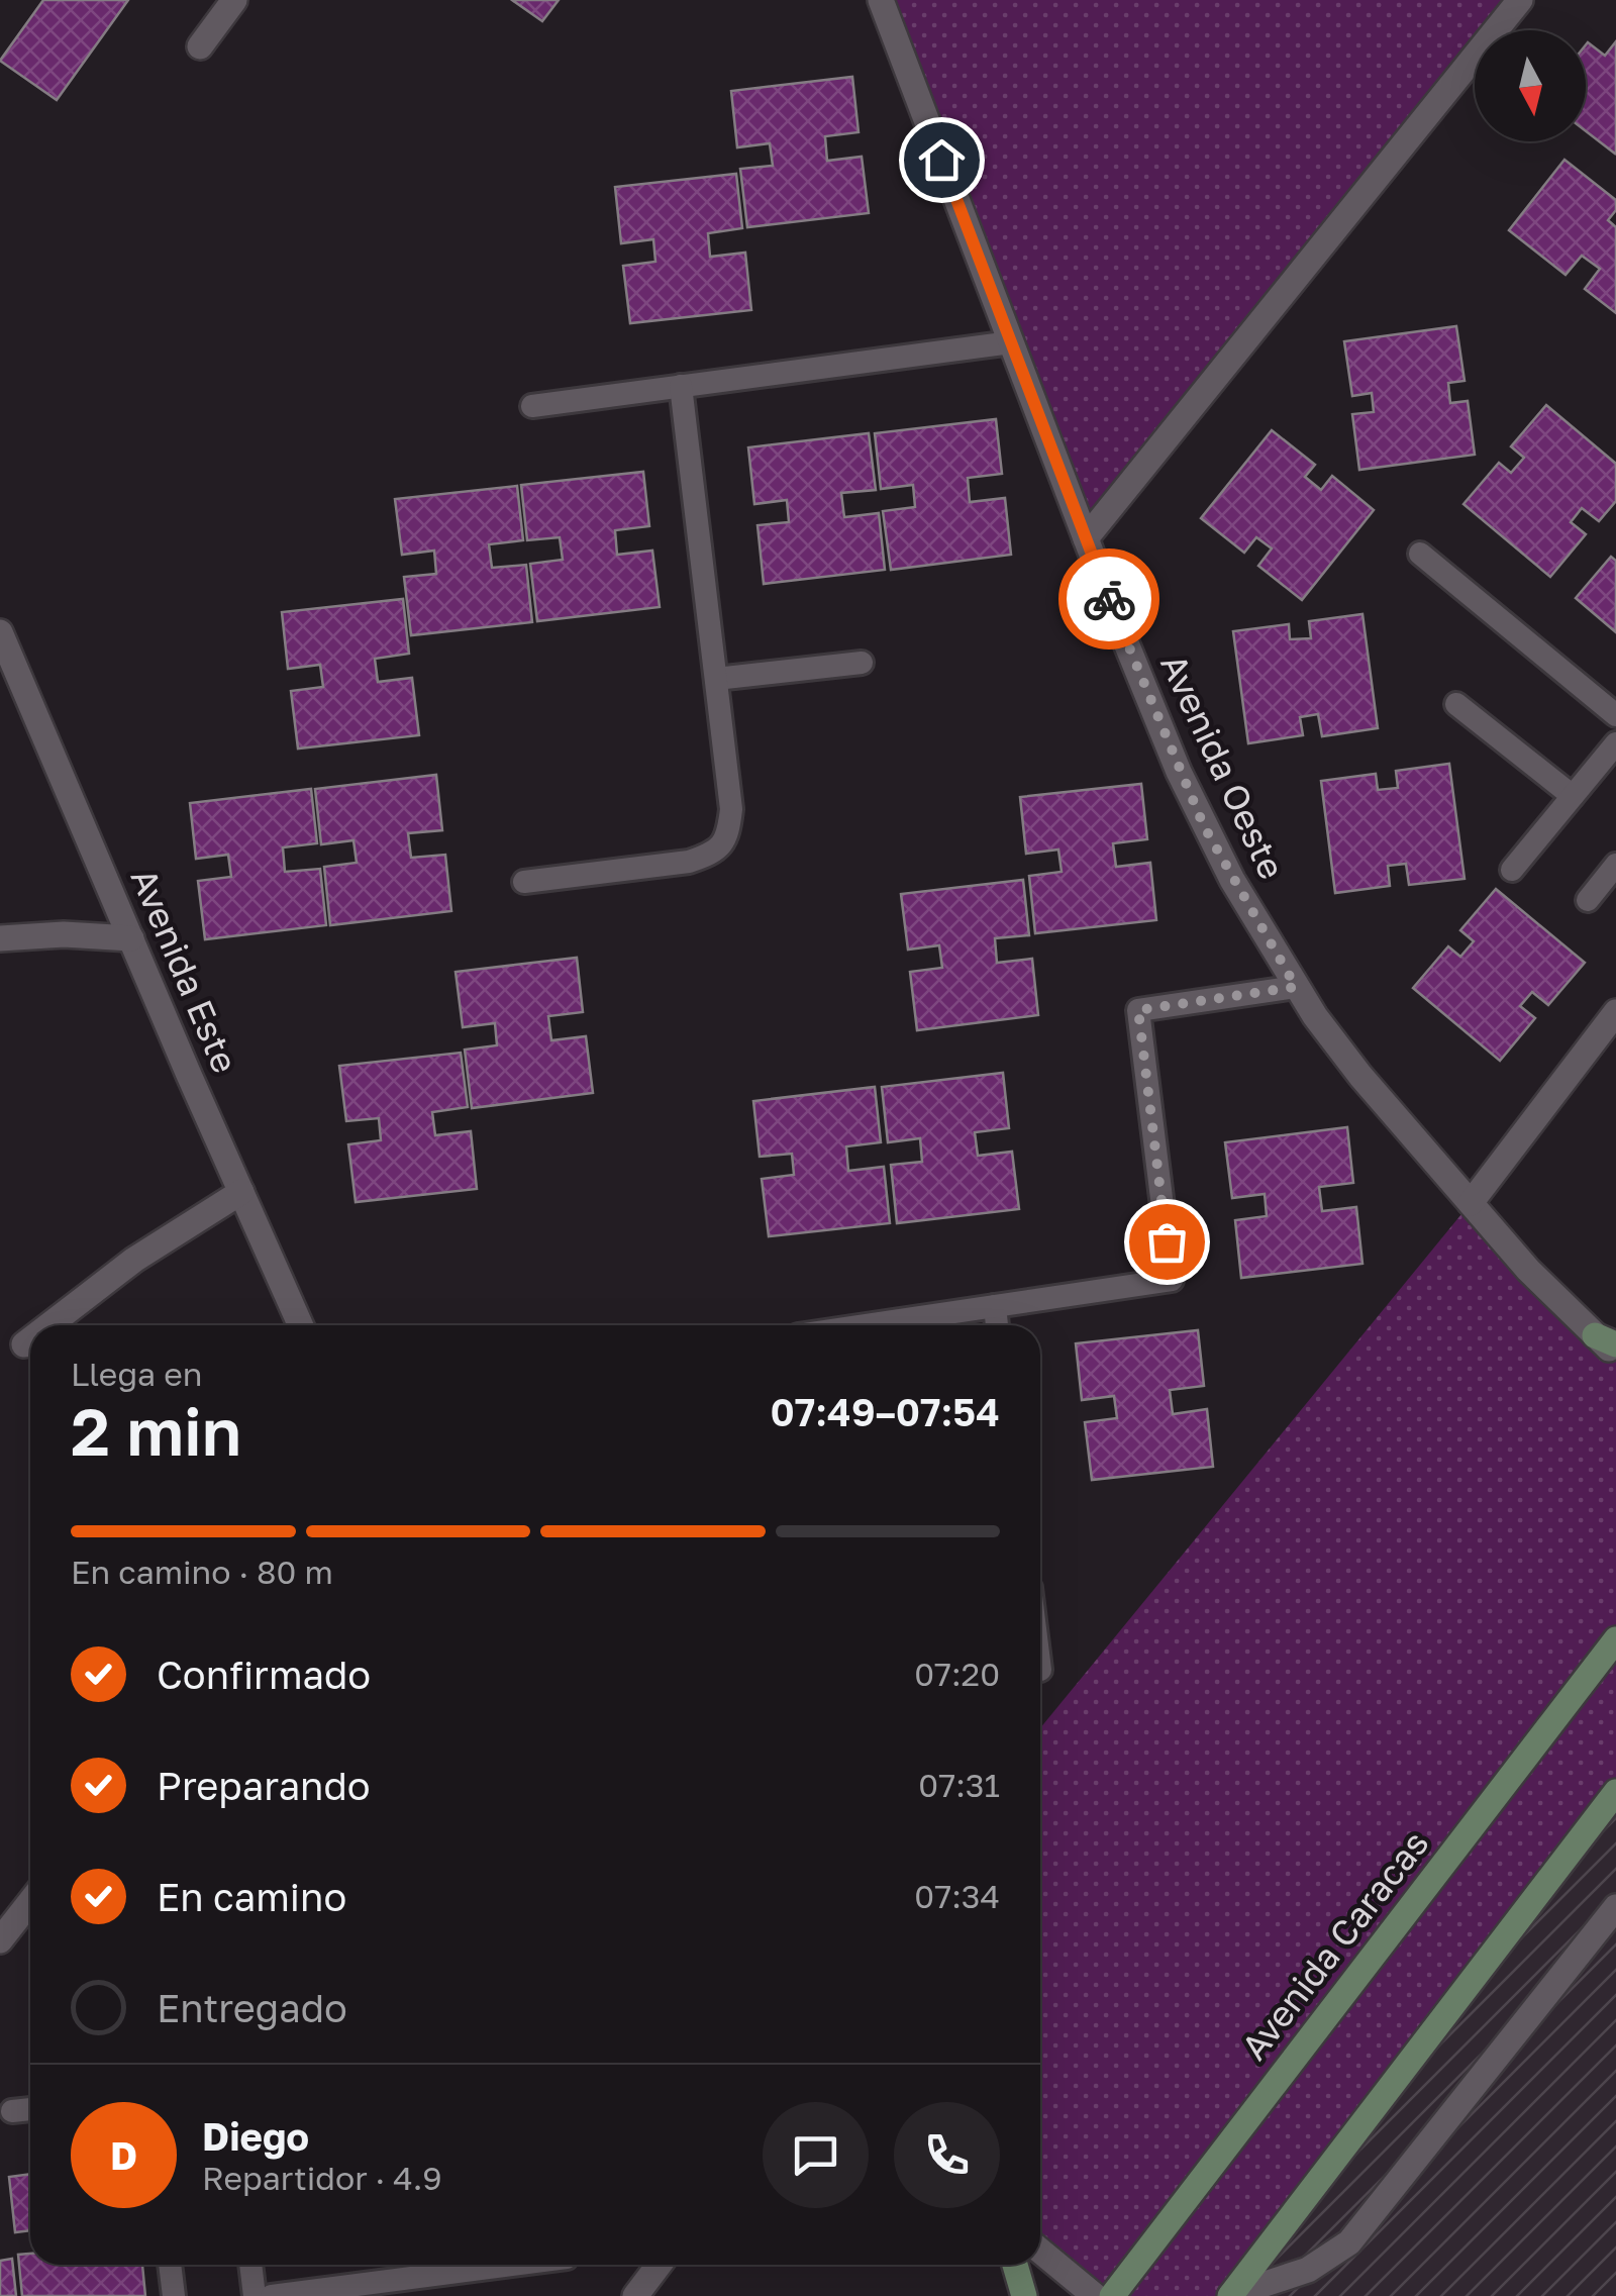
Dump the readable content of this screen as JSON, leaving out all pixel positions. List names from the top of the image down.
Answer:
{
  "streets": {
    "street": ["Avenida Oeste", "Avenida Este", "Avenida Caracas"]
  },
  "north": "bottom",
  "page": {
    "heading": ["2 min", "Llega en", "07:49–07:54"],
    "panel": ["Diego", "Repartidor · 4.9"],
    "bar": "En camino · 80 m",
    "list": [
      ["Confirmado", "07:20"],
      ["Preparando", "07:31"],
      ["En camino", "07:34"],
      "Entregado"
    ],
    "round": "D"
  }
}
